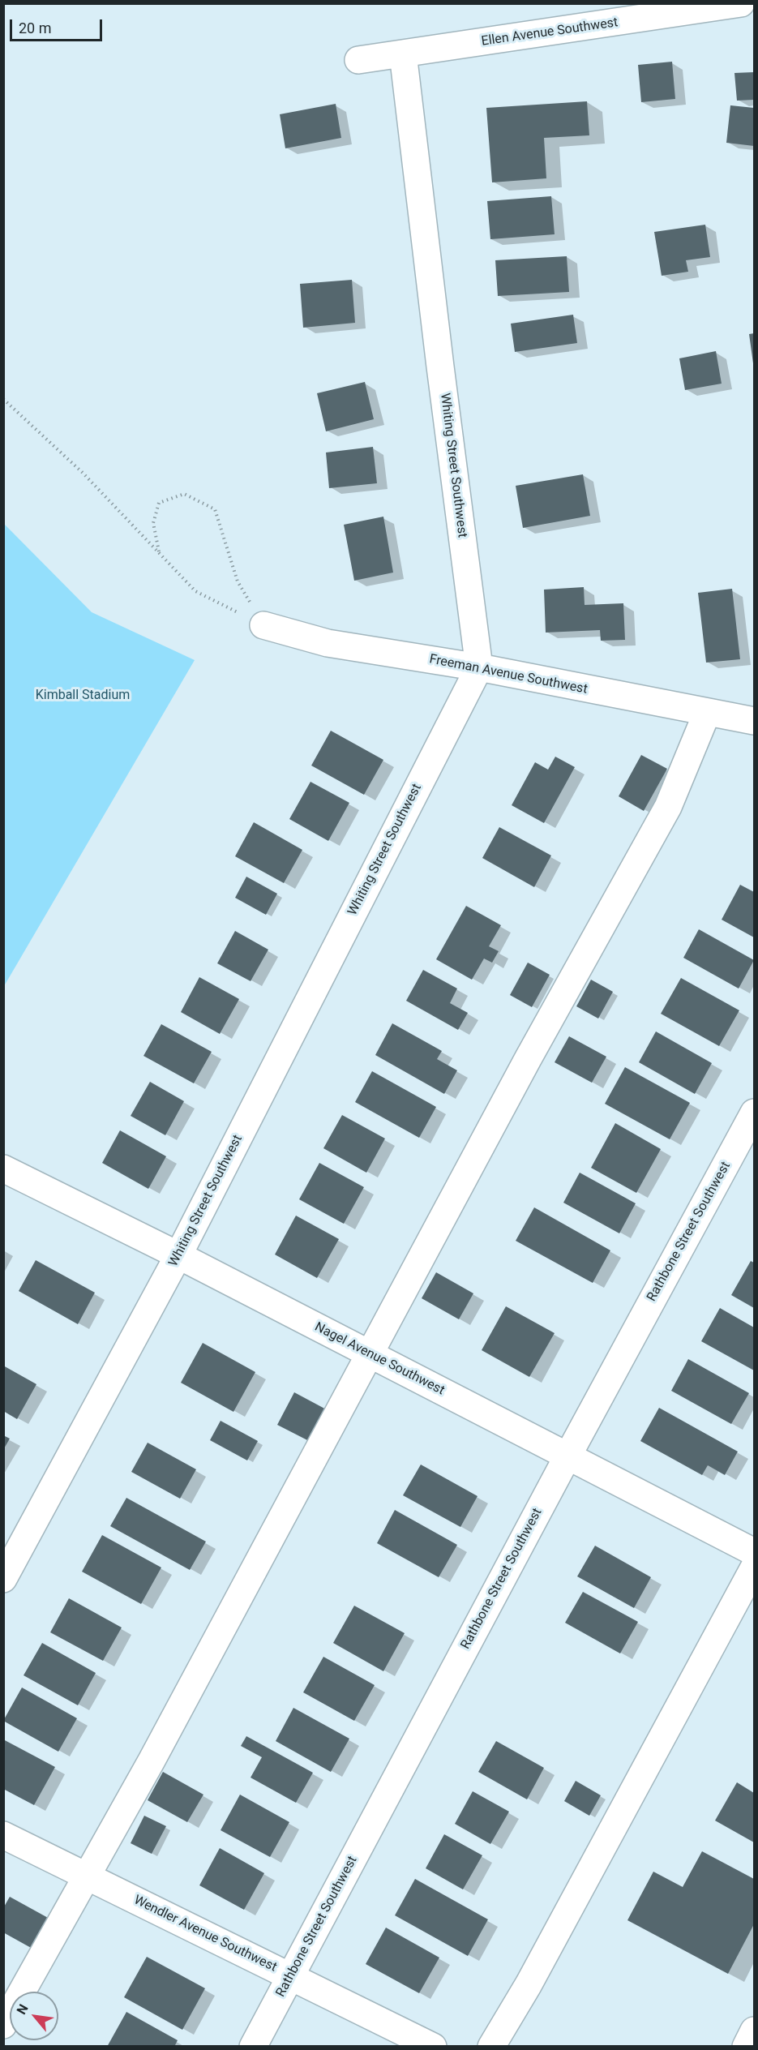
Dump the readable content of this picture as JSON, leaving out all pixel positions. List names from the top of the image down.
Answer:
{
  "streets": {
    "street": [
      "Ellen Avenue Southwest",
      "Whiting Street Southwest",
      "Freeman Avenue Southwest",
      "Rathbone Street Southwest",
      "Nagel Avenue Southwest",
      "Wendler Avenue Southwest"
    ]
  },
  "crossings": [
    ["Ellen Avenue Southwest", "Whiting Street Southwest"],
    ["Whiting Street Southwest", "Freeman Avenue Southwest"],
    ["Whiting Street Southwest", "Nagel Avenue Southwest"],
    ["Rathbone Street Southwest", "Nagel Avenue Southwest"],
    ["Rathbone Street Southwest", "Wendler Avenue Southwest"]
  ],
  "parks": ["Kimball Stadium"],
  "scale_bar": "20 m",
  "north": "top left"
}
